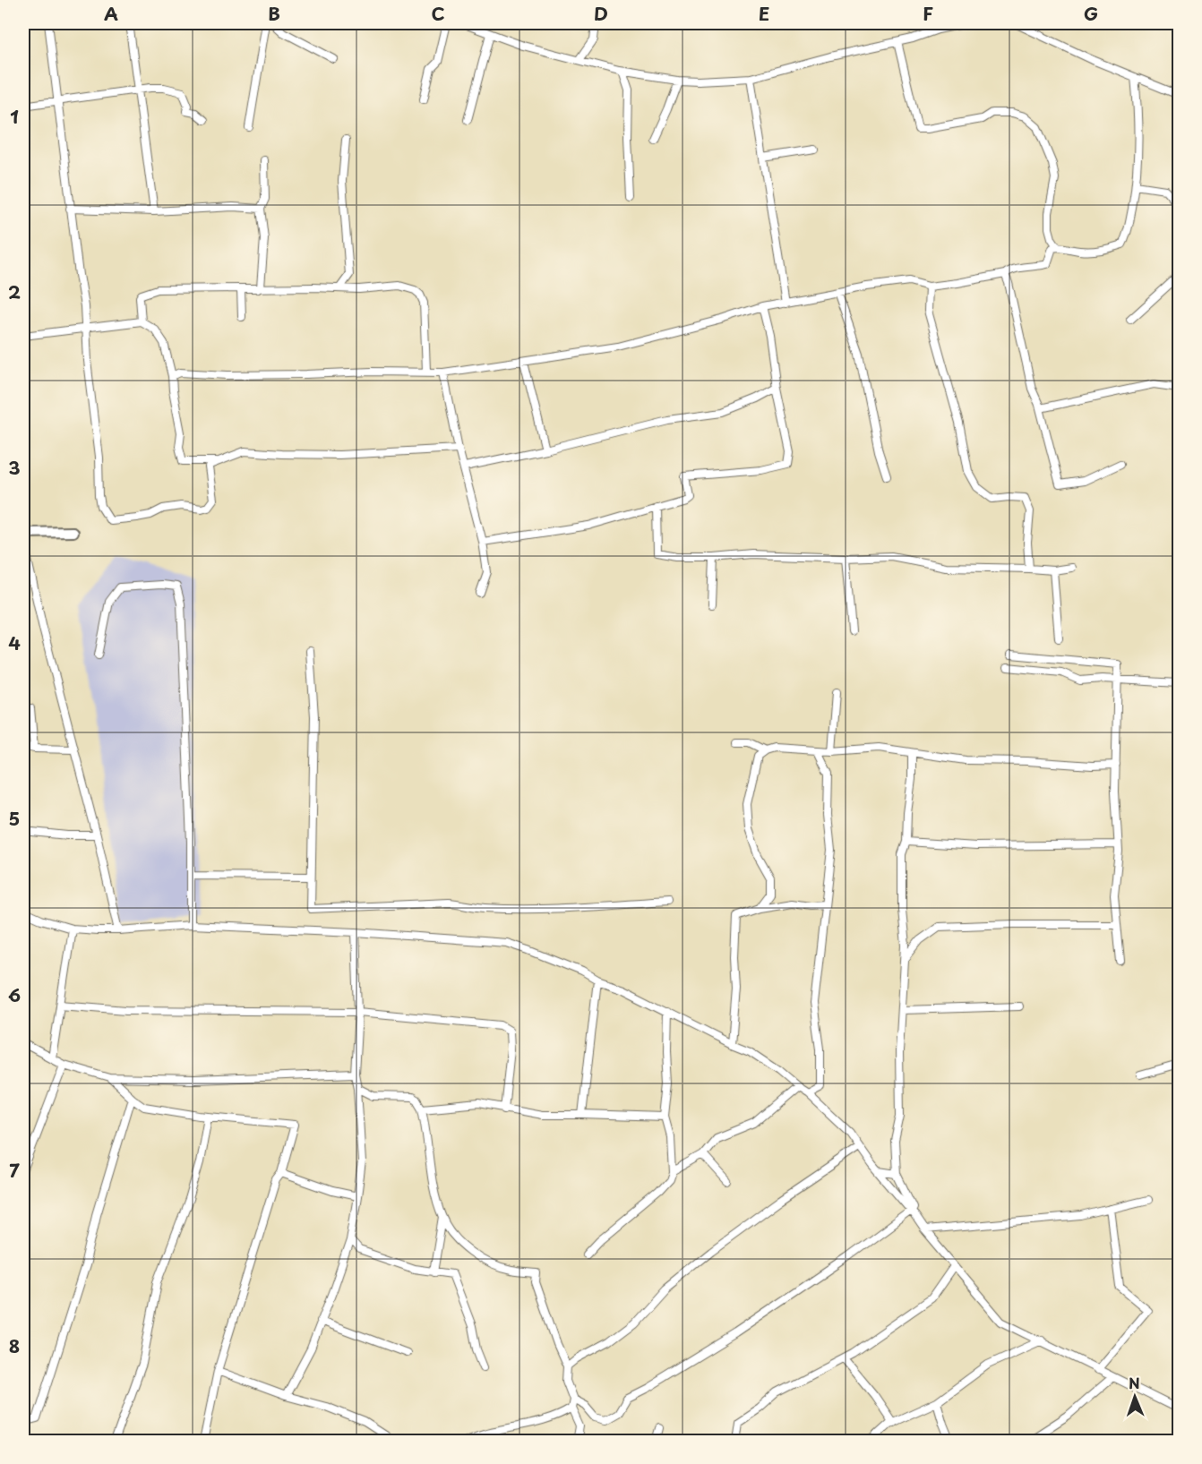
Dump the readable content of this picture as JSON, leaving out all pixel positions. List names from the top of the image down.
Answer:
{
  "north": "top",
  "grid": {
    "columns": [
      "A",
      "B",
      "C",
      "D",
      "E",
      "F",
      "G"
    ],
    "rows": [
      "1",
      "2",
      "3",
      "4",
      "5",
      "6",
      "7",
      "8"
    ]
  }
}
